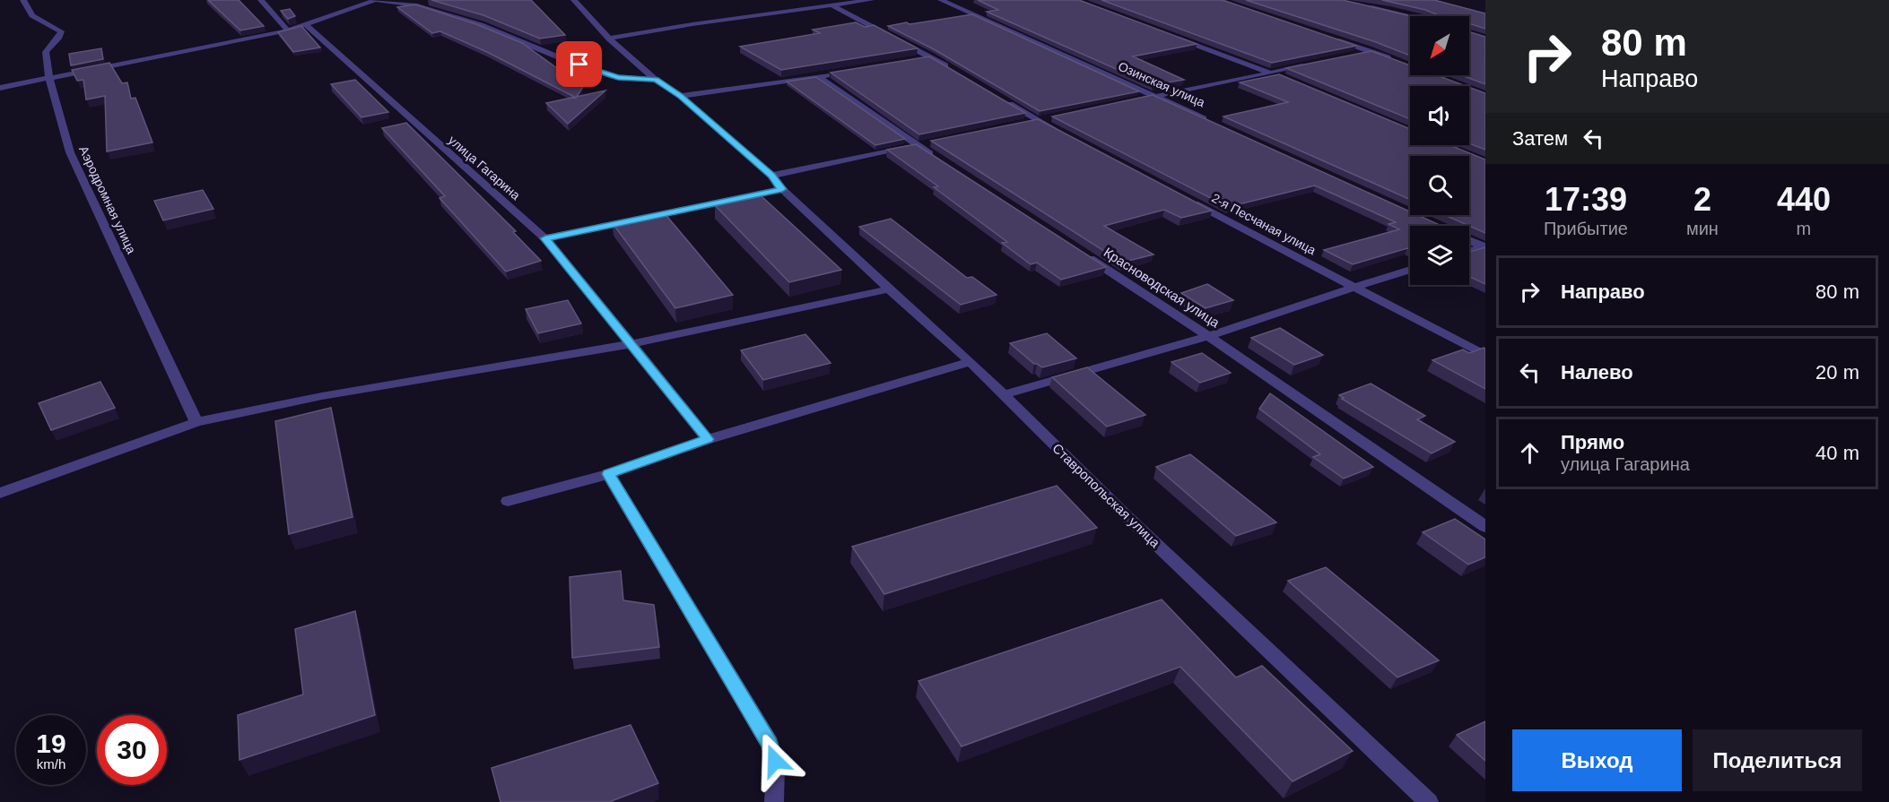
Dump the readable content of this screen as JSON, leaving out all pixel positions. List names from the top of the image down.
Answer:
{
  "streets": {
    "street": [
      "Озинская улица",
      "улица Гагарина",
      "Аэродромная улица",
      "2-я Песчаная улица",
      "Красноводская улица",
      "Ставропольская улица"
    ]
  },
  "north": "bottom left",
  "page": {
    "turn": ["80 m", "Направо"],
    "then": "Затем",
    "eta": [
      "17:39",
      "Прибытие",
      "2",
      "мин",
      "440",
      "m"
    ],
    "list": [
      {
        "name": "Направо",
        "value": "80 m"
      },
      {
        "name": "Налево",
        "value": "20 m"
      },
      {
        "name": "Прямо",
        "note": "улица Гагарина",
        "value": "40 m"
      }
    ],
    "speed": "19 km/h",
    "limit": "30",
    "buttons": ["Выход", "Поделиться"]
  }
}
